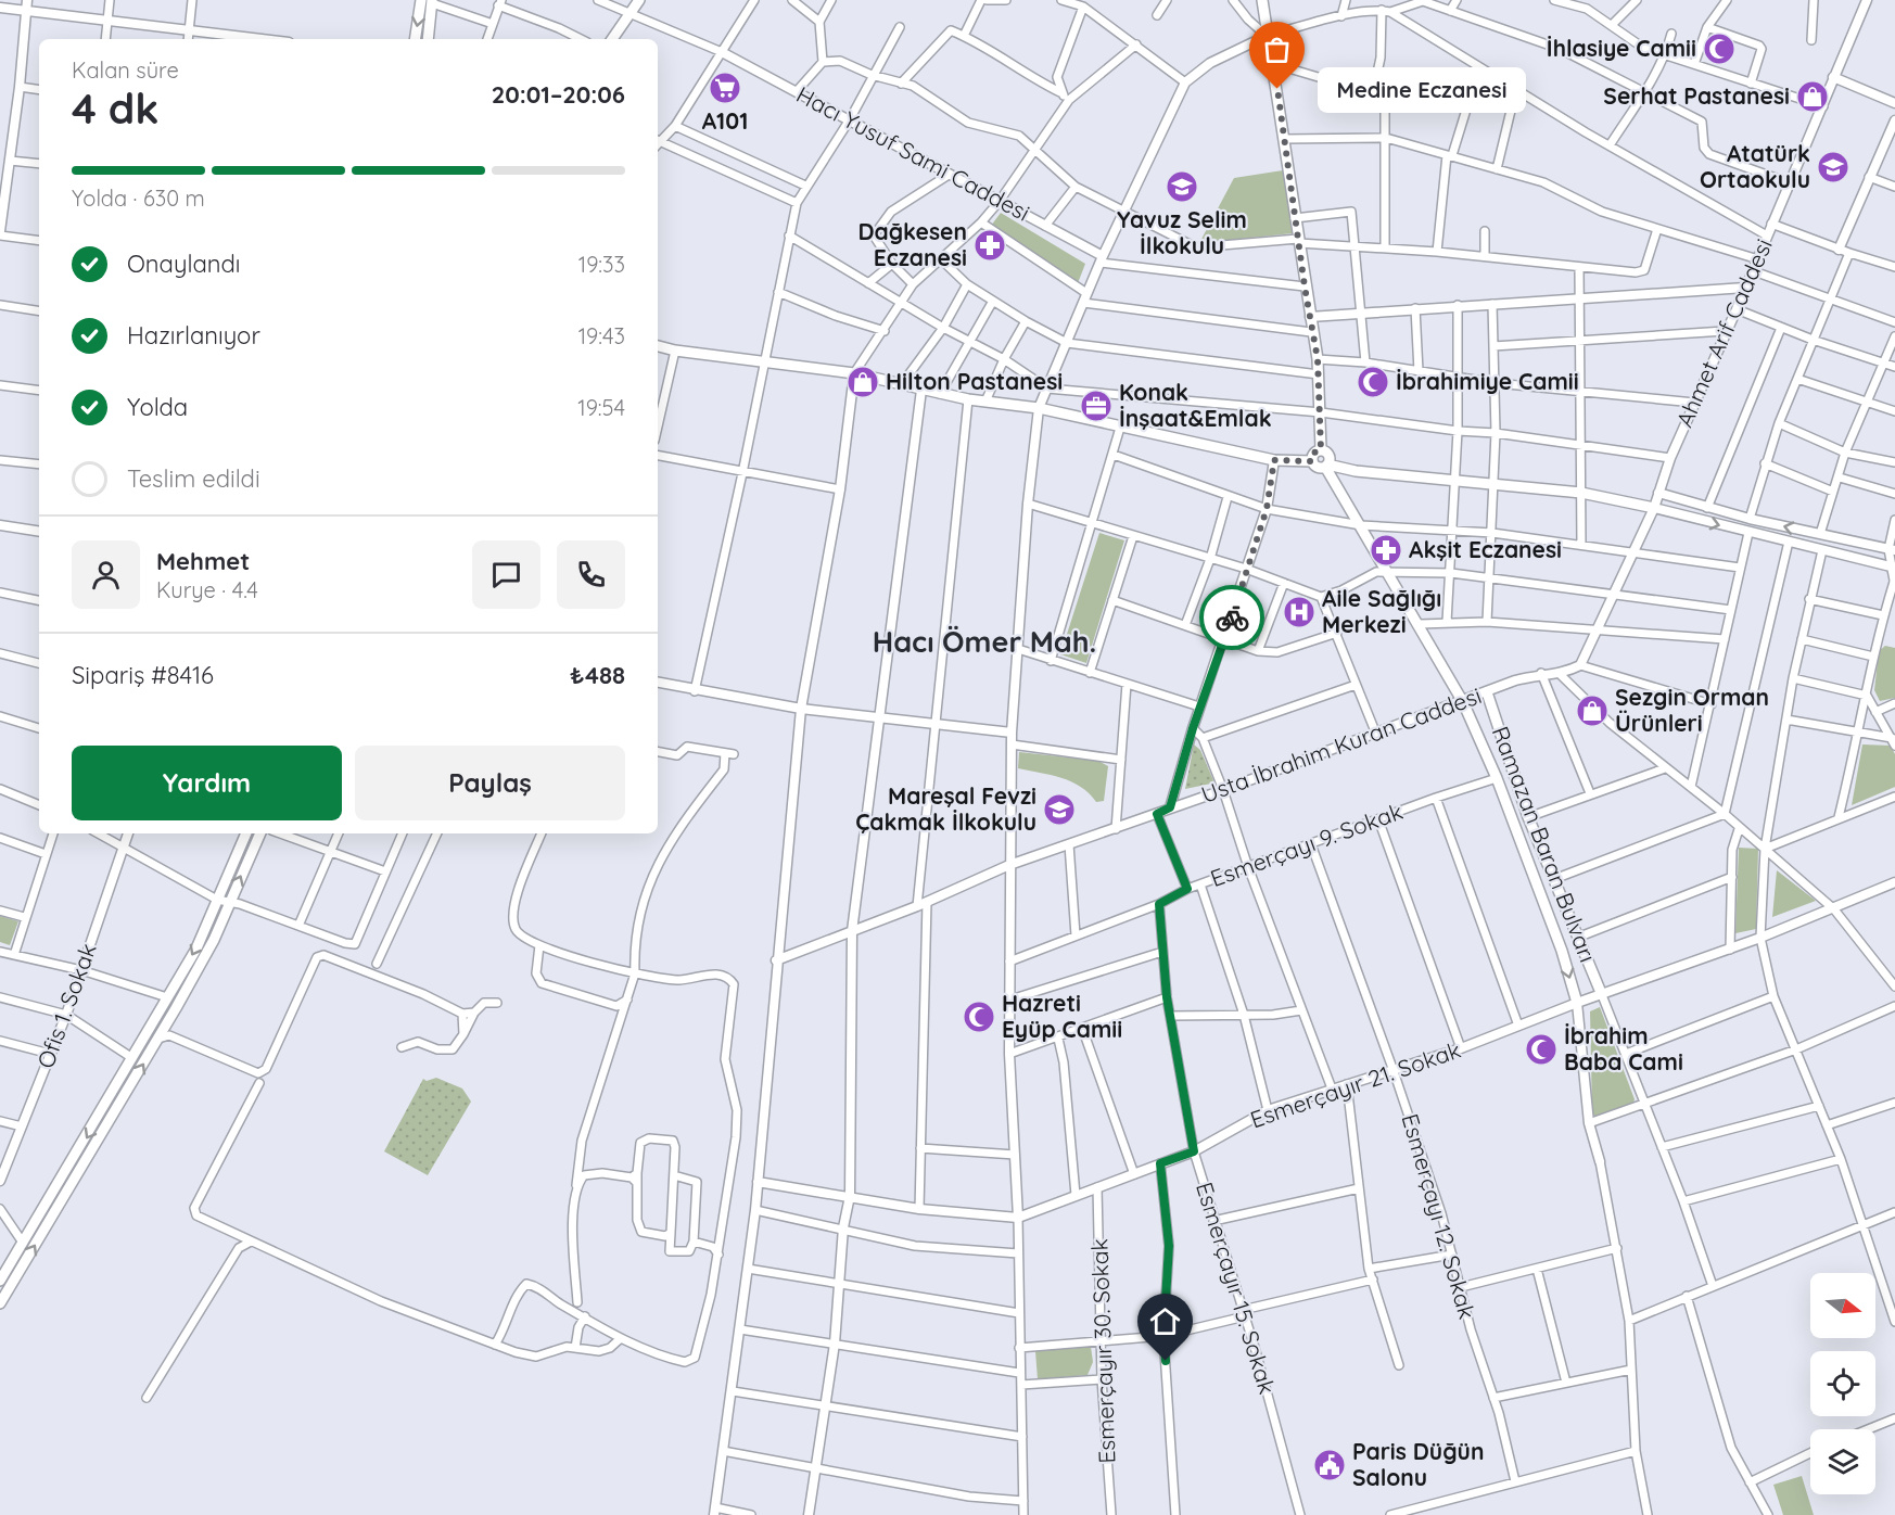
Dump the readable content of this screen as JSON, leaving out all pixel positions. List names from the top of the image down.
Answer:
{
  "streets": {
    "main road": ["Ramazan Baran Bulvarı"],
    "street": [
      "Hacı Yusuf Sami Caddesi",
      "Ahmet Arif Caddesi",
      "Usta İbrahim Kuran Caddesi",
      "Esmerçayı 9. Sokak",
      "Ofis 1. Sokak",
      "Esmerçayır 21. Sokak",
      "Esmerçayı 12. Sokak",
      "Esmerçayır 15. Sokak",
      "Esmerçayır 30. Sokak"
    ]
  },
  "crossings": [
    ["Usta İbrahim Kuran Caddesi", "Ramazan Baran Bulvarı"],
    ["Ramazan Baran Bulvarı", "Esmerçayı 9. Sokak"],
    ["Ramazan Baran Bulvarı", "Esmerçayır 21. Sokak"],
    ["Esmerçayı 9. Sokak", "Esmerçayı 12. Sokak"],
    ["Esmerçayı 9. Sokak", "Esmerçayır 15. Sokak"],
    ["Esmerçayır 21. Sokak", "Esmerçayı 12. Sokak"],
    ["Esmerçayır 21. Sokak", "Esmerçayır 15. Sokak"],
    ["Esmerçayır 21. Sokak", "Esmerçayır 30. Sokak"]
  ],
  "districts": ["Hacı Ömer Mah."],
  "places": {
    "mosque": [
      "İhlasiye Camii",
      "İbrahimiye Camii",
      "Hazreti Eyüp Camii",
      "İbrahim Baba Cami"
    ],
    "supermarket": ["A101"],
    "other": ["Medine Eczanesi"],
    "shop": ["Serhat Pastanesi", "Hilton Pastanesi", "Sezgin Orman Ürünleri"],
    "school or university": ["Atatürk Ortaokulu", "Yavuz Selim İlkokulu", "Mareşal Fevzi Çakmak İlkokulu"],
    "pharmacy": ["Dağkesen Eczanesi", "Akşit Eczanesi"],
    "office": ["Konak İnşaat&Emlak"],
    "hospital": ["Aile Sağlığı Merkezi"],
    "public building": ["Paris Düğün Salonu"]
  },
  "north": "right",
  "page": {
    "heading": ["4 dk", "Kalan süre", "20:01–20:06"],
    "panel": [
      "Mehmet",
      "Kurye · 4.4",
      "Sipariş #8416",
      "₺488"
    ],
    "bubble": "Medine Eczanesi",
    "bar": "Yolda · 630 m",
    "list": [
      ["Onaylandı", "19:33"],
      ["Hazırlanıyor", "19:43"],
      ["Yolda", "19:54"],
      "Teslim edildi"
    ],
    "buttons": ["Yardım", "Paylaş"]
  }
}
